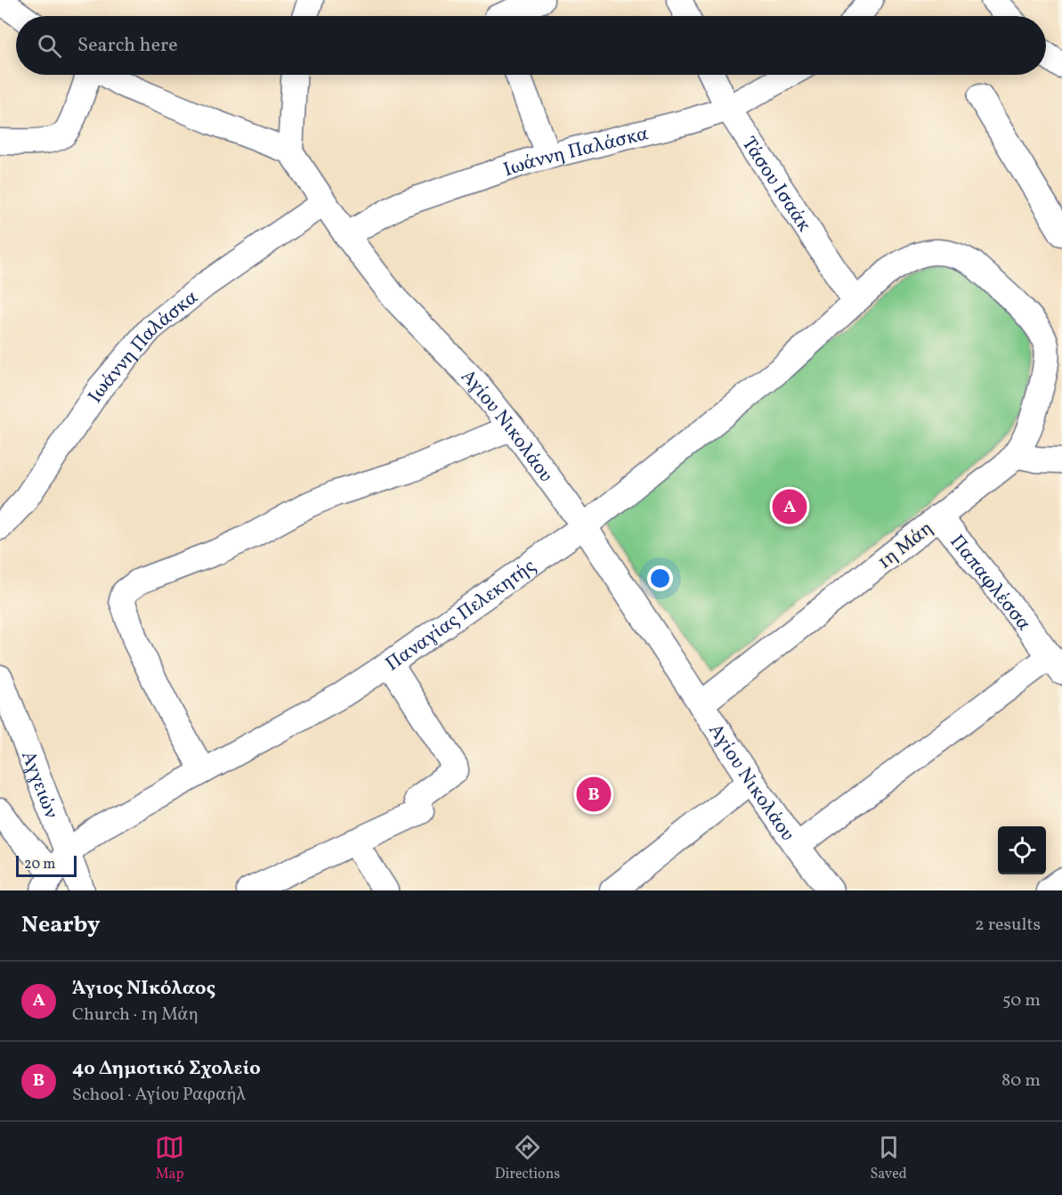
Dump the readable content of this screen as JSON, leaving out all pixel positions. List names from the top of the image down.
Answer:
{
  "streets": {
    "street": [
      "Ιωάννη Παλάσκα",
      "Τάσου Ισαάκ",
      "Αγίου Νικολάου",
      "1η Μάη",
      "Παπαφλέσσα",
      "Παναγίας Πελεκητής",
      "Αγγειών"
    ]
  },
  "crossings": [
    ["Ιωάννη Παλάσκα", "Τάσου Ισαάκ"],
    ["Ιωάννη Παλάσκα", "Αγίου Νικολάου"],
    ["Τάσου Ισαάκ", "1η Μάη"],
    ["Τάσου Ισαάκ", "Παναγίας Πελεκητής"],
    ["Αγίου Νικολάου", "1η Μάη"],
    ["Αγίου Νικολάου", "Παναγίας Πελεκητής"],
    ["1η Μάη", "Παπαφλέσσα"],
    ["1η Μάη", "Παναγίας Πελεκητής"],
    ["Παναγίας Πελεκητής", "Αγγειών"]
  ],
  "scale_bar": "20 m",
  "page": {
    "search": "Search here",
    "pins": ["A", "B"],
    "scale": "20 m",
    "heading": ["Nearby", "2 results"],
    "list": [
      {
        "mark": "A",
        "name": "Άγιος ΝΙκόλαος",
        "note": "Church · 1η Μάη",
        "value": "50 m"
      },
      {
        "mark": "B",
        "name": "4ο Δημοτικό Σχολείο",
        "note": "School · Αγίου Ραφαήλ",
        "value": "80 m"
      }
    ],
    "nav": ["Map", "Directions", "Saved"]
  }
}
